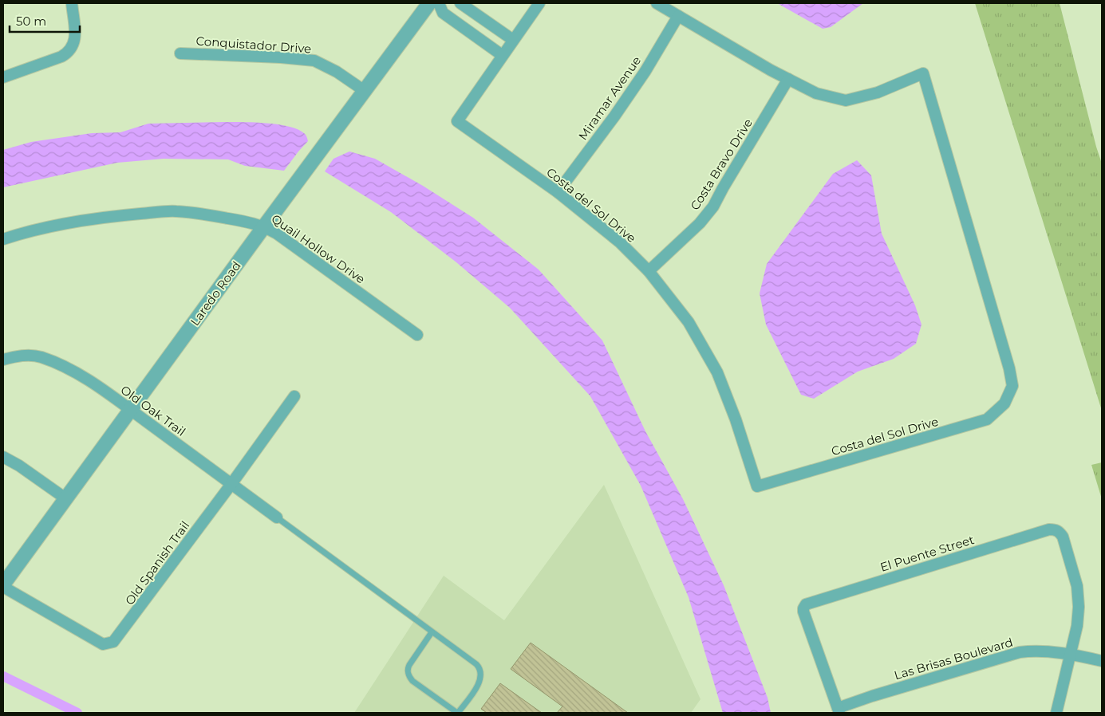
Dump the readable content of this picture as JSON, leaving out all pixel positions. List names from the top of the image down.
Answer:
{
  "streets": {
    "street": [
      "Conquistador Drive",
      "Miramar Avenue",
      "Costa Bravo Drive",
      "Costa del Sol Drive",
      "Quail Hollow Drive",
      "Laredo Road",
      "Old Oak Trail",
      "El Puente Street",
      "Old Spanish Trail",
      "Las Brisas Boulevard"
    ]
  },
  "crossings": [
    ["Conquistador Drive", "Laredo Road"],
    ["Miramar Avenue", "Costa del Sol Drive"],
    ["Costa Bravo Drive", "Costa del Sol Drive"],
    ["Quail Hollow Drive", "Laredo Road"],
    ["Laredo Road", "Old Oak Trail"],
    ["Laredo Road", "Old Spanish Trail"],
    ["Old Oak Trail", "Old Spanish Trail"],
    ["El Puente Street", "Las Brisas Boulevard"]
  ],
  "scale_bar": "50 m"
}
